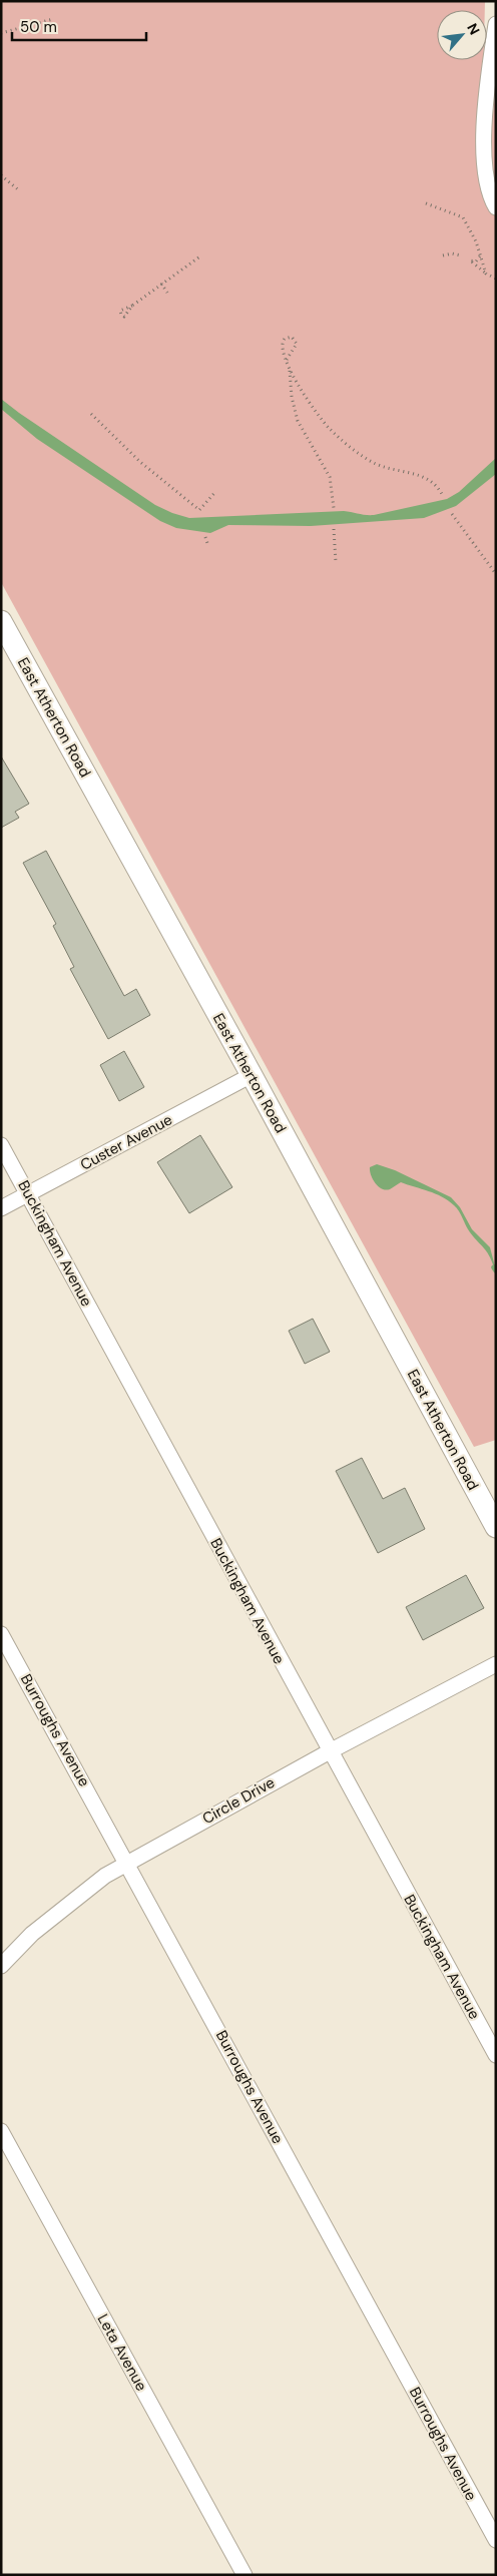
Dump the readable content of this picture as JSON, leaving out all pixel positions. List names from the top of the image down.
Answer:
{
  "streets": {
    "street": [
      "East Atherton Road",
      "Custer Avenue",
      "Buckingham Avenue",
      "Burroughs Avenue",
      "Circle Drive",
      "Leta Avenue"
    ]
  },
  "crossings": [
    ["East Atherton Road", "Custer Avenue"],
    ["Custer Avenue", "Buckingham Avenue"],
    ["Buckingham Avenue", "Circle Drive"],
    ["Burroughs Avenue", "Circle Drive"]
  ],
  "scale_bar": "50 m",
  "north": "top right"
}
